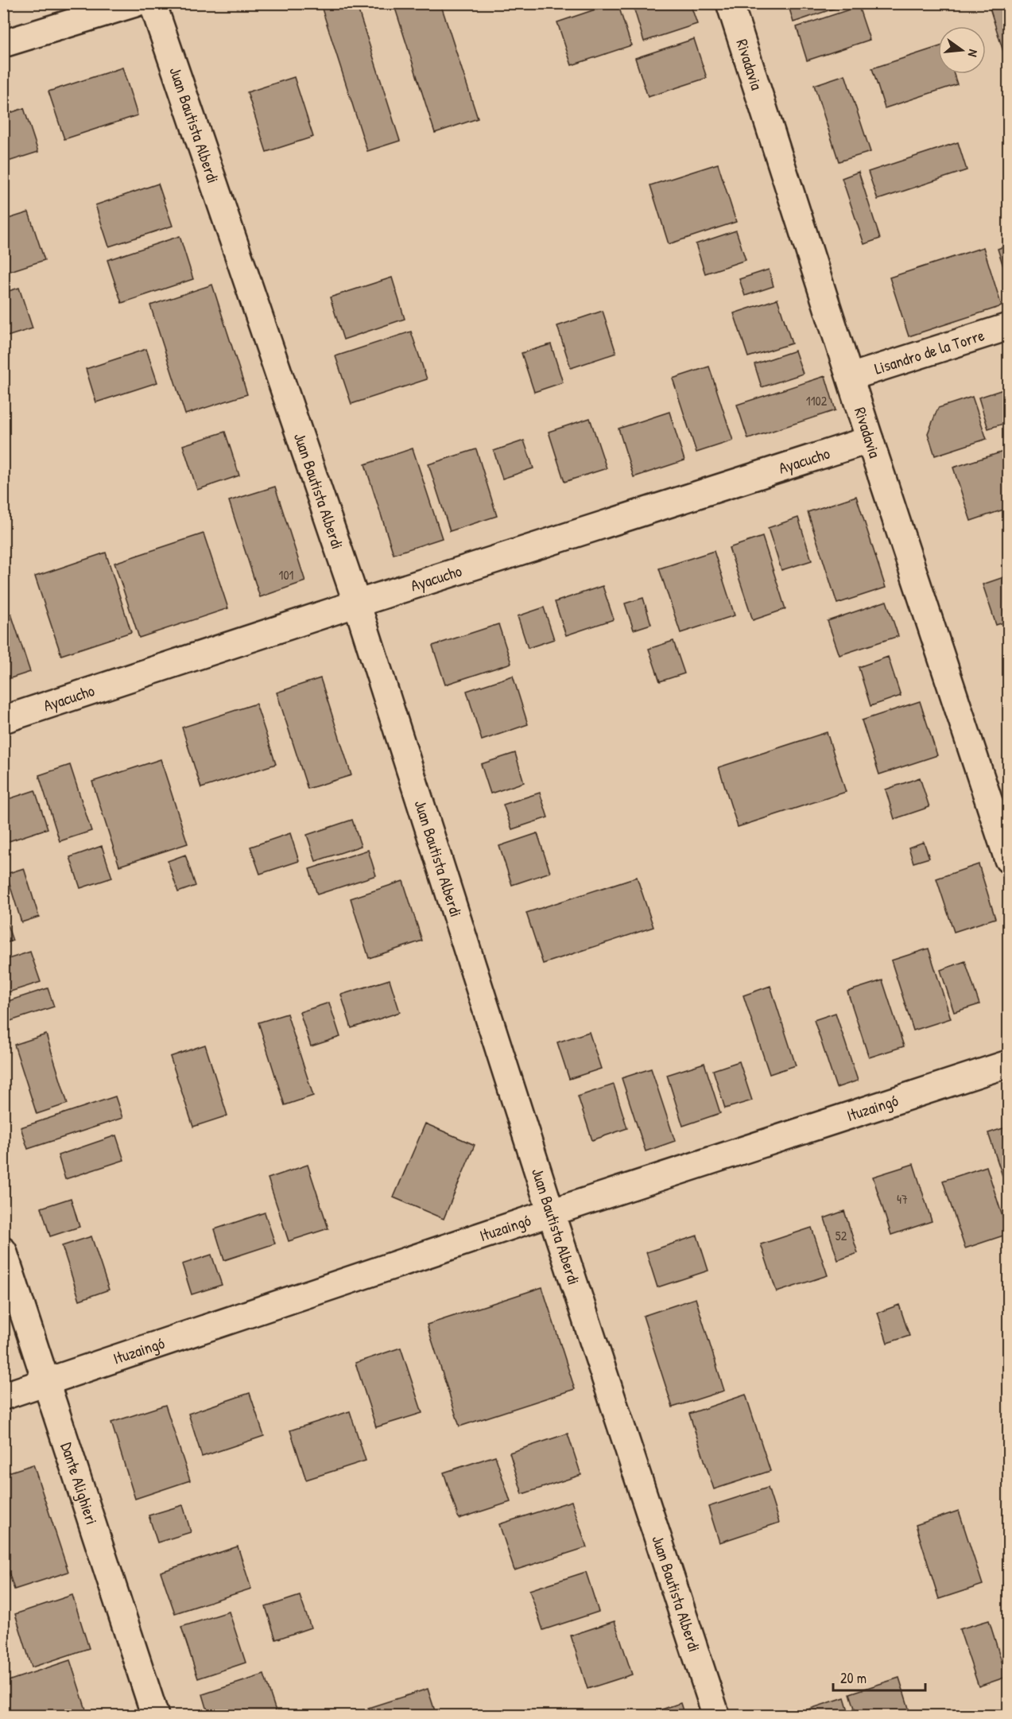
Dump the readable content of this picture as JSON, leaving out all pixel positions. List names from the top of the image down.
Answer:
{
  "streets": {
    "street": [
      "Rivadavia",
      "Juan Bautista Alberdi",
      "Lisandro de la Torre",
      "Ayacucho",
      "Ituzaingó",
      "Dante Alighieri"
    ]
  },
  "crossings": [
    ["Rivadavia", "Lisandro de la Torre"],
    ["Rivadavia", "Ayacucho"],
    ["Juan Bautista Alberdi", "Ayacucho"],
    ["Juan Bautista Alberdi", "Ituzaingó"],
    ["Ituzaingó", "Dante Alighieri"]
  ],
  "house_numbers": [
    "1102",
    "101",
    "47",
    "52"
  ],
  "scale_bar": "20 m",
  "north": "right"
}
